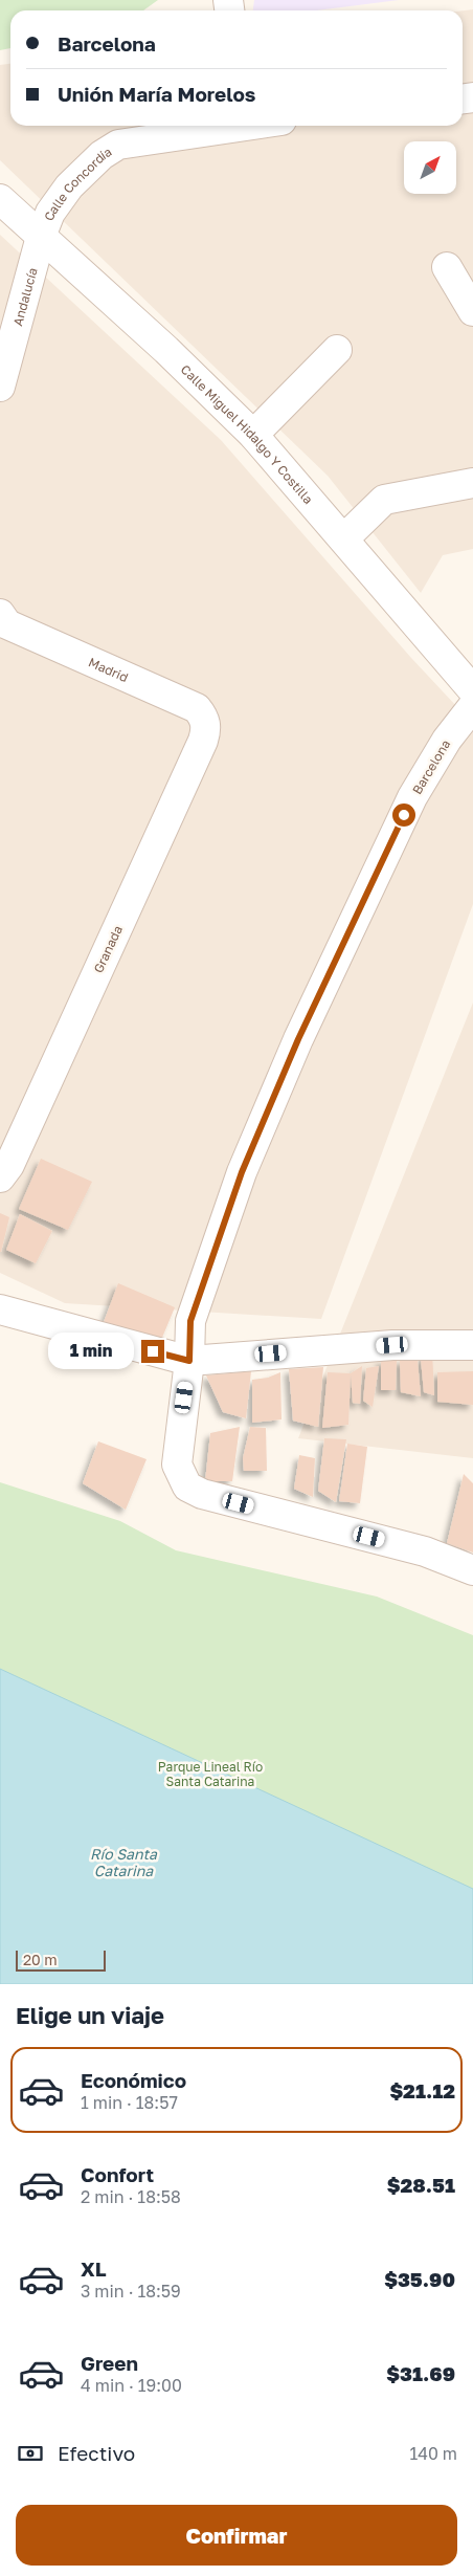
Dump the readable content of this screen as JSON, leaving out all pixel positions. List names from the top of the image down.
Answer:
{
  "streets": {
    "street": [
      "Calle Concordia",
      "Andalucía",
      "Calle Miguel Hidalgo Y Costilla",
      "Madrid",
      "Barcelona",
      "Granada"
    ]
  },
  "crossings": [
    ["Calle Concordia", "Andalucía"],
    ["Calle Concordia", "Calle Miguel Hidalgo Y Costilla"],
    ["Andalucía", "Calle Miguel Hidalgo Y Costilla"],
    ["Madrid", "Granada"]
  ],
  "water": ["Río Santa Catarina"],
  "parks": ["Parque Lineal Río Santa Catarina"],
  "scale_bar": "20 m",
  "north": "top right",
  "page": {
    "banner": ["Barcelona", "Unión María Morelos"],
    "bubble": "1 min",
    "scale": "20 m",
    "heading": "Elige un viaje",
    "list": [
      {
        "name": "Económico",
        "note": "1 min · 18:57",
        "value": "$21.12"
      },
      {
        "name": "Confort",
        "note": "2 min · 18:58",
        "value": "$28.51"
      },
      {
        "name": "XL",
        "note": "3 min · 18:59",
        "value": "$35.90"
      },
      {
        "name": "Green",
        "note": "4 min · 19:00",
        "value": "$31.69"
      }
    ],
    "pay": ["Efectivo", "140 m"],
    "buttons": "Confirmar"
  }
}
